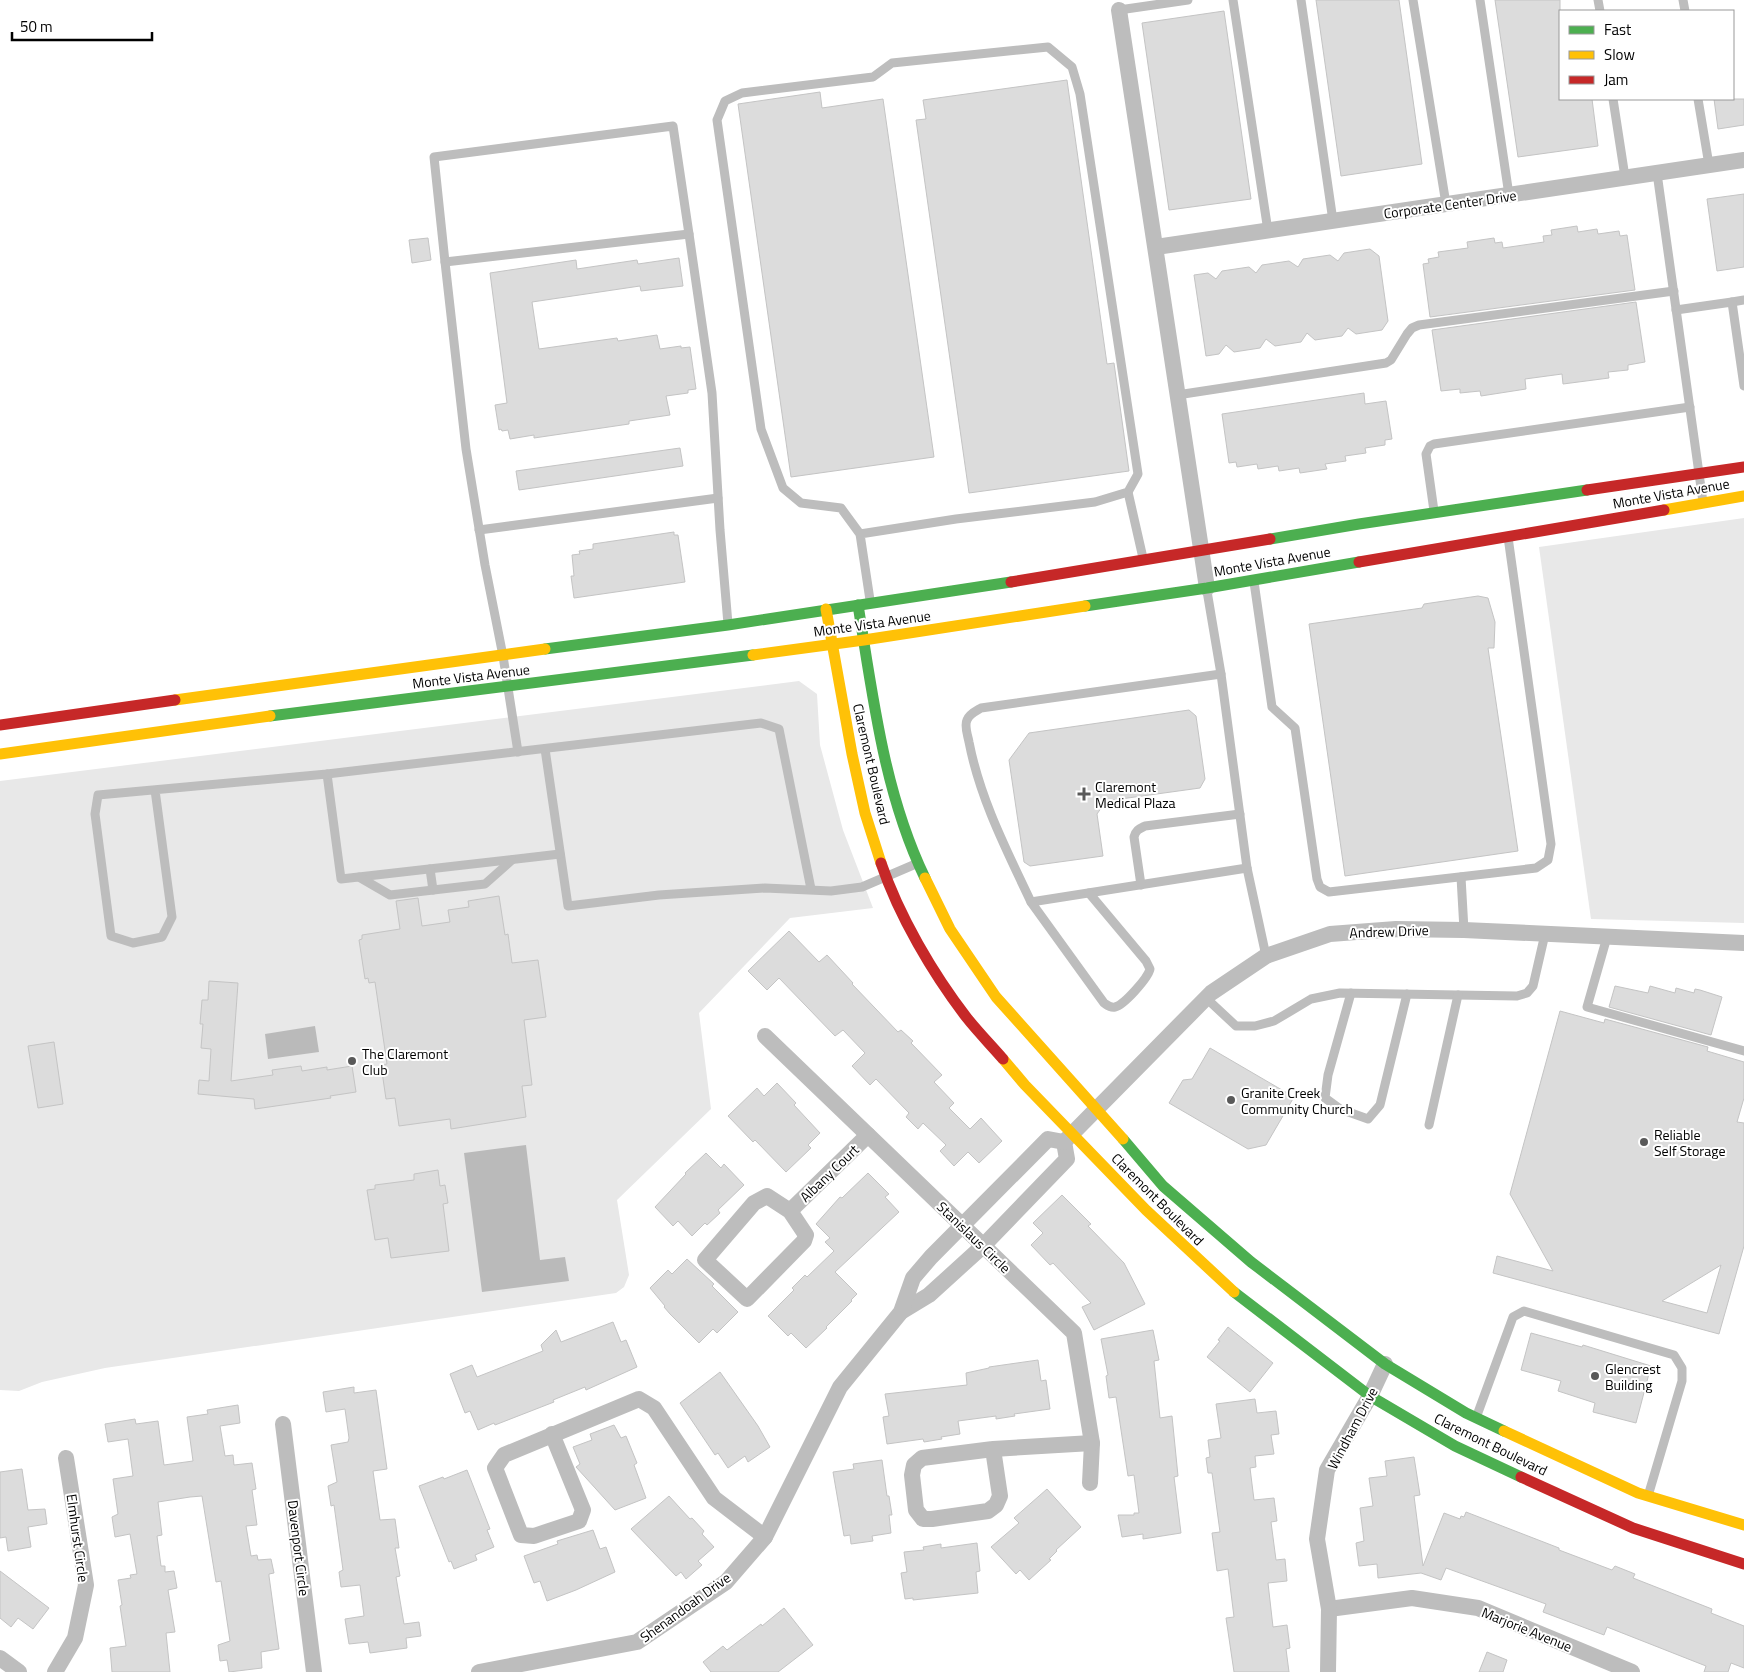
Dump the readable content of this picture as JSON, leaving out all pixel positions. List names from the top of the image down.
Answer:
{
  "streets": {
    "main road": ["Monte Vista Avenue", "Claremont Boulevard"],
    "street": [
      "Corporate Center Drive",
      "Andrew Drive",
      "Albany Court",
      "Stanislaus Circle",
      "Windham Drive",
      "Elmhurst Circle",
      "Davenport Circle",
      "Shenandoah Drive",
      "Marjorie Avenue"
    ]
  },
  "crossings": [
    ["Monte Vista Avenue", "Claremont Boulevard"],
    ["Claremont Boulevard", "Andrew Drive"],
    ["Claremont Boulevard", "Windham Drive"],
    ["Claremont Boulevard", "Shenandoah Drive"],
    ["Andrew Drive", "Shenandoah Drive"],
    ["Albany Court", "Stanislaus Circle"],
    ["Stanislaus Circle", "Shenandoah Drive"],
    ["Windham Drive", "Marjorie Avenue"]
  ],
  "places": {
    "health": ["Claremont Medical Plaza"],
    "other": [
      "The Claremont Club",
      "Granite Creek Community Church",
      "Reliable Self Storage",
      "Glencrest Building"
    ]
  },
  "legend": ["Fast", "Slow", "Jam"],
  "scale_bar": "50 m"
}
